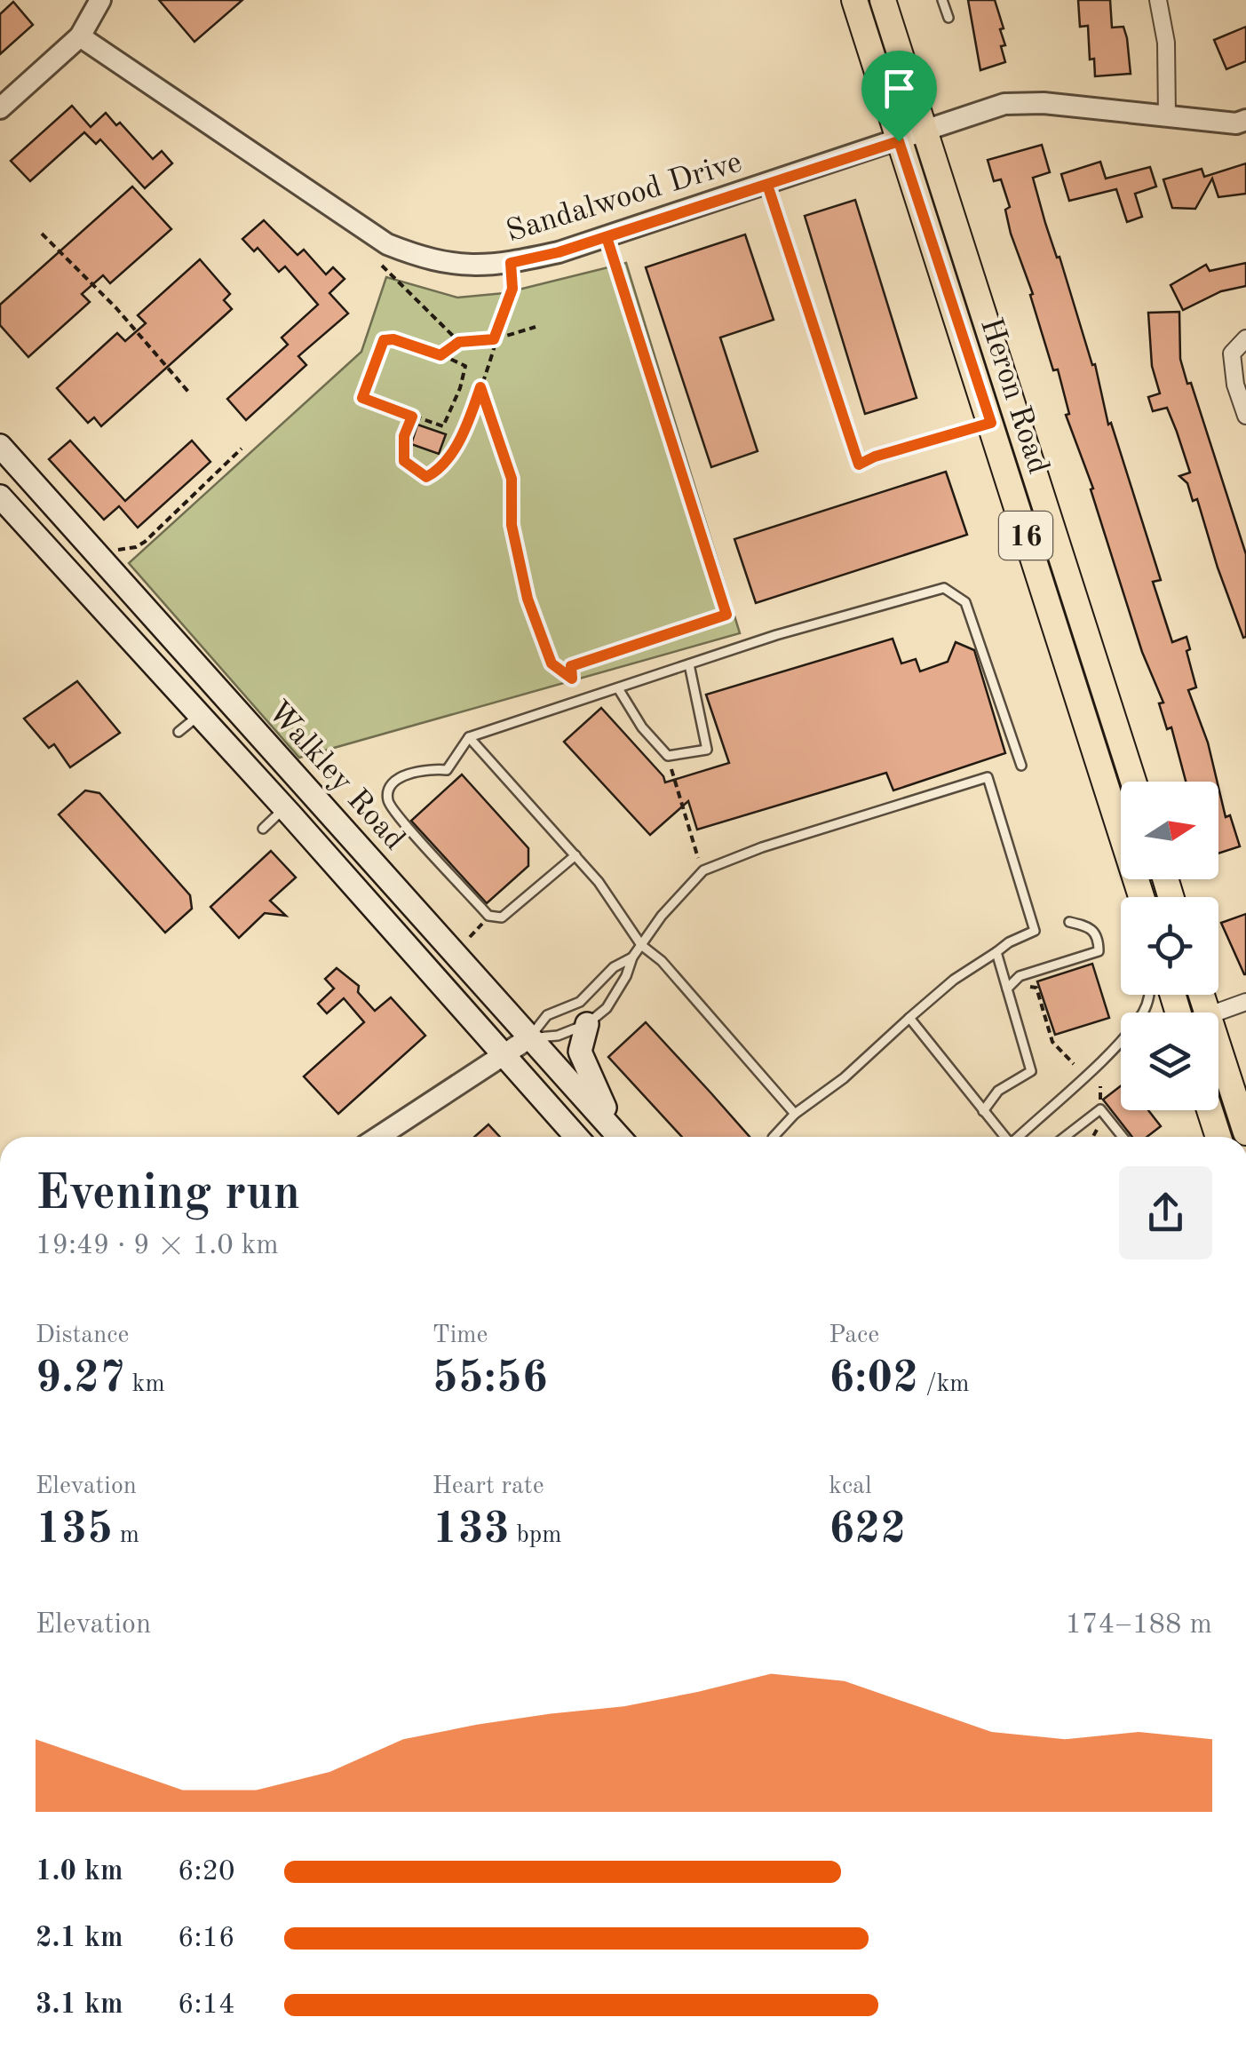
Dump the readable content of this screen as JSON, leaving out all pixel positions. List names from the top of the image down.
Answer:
{
  "streets": {
    "main road": ["Heron Road", "16", "Walkley Road"],
    "street": ["Sandalwood Drive"]
  },
  "crossings": [
    ["Sandalwood Drive", "Heron Road"]
  ],
  "north": "right",
  "page": {
    "heading": ["Evening run", "19:49 · 9 × 1.0 km"],
    "stats": [
      ["Distance", "9.27 km"],
      ["Time", "55:56"],
      ["Pace", "6:02 /km"],
      ["Elevation", "135 m"],
      ["Heart rate", "133 bpm"],
      ["kcal", "622"]
    ],
    "chart": ["Elevation", "174–188 m"],
    "list": [
      {
        "name": "1.0 km",
        "note": "6:20"
      },
      {
        "name": "2.1 km",
        "note": "6:16"
      },
      {
        "name": "3.1 km",
        "note": "6:14"
      }
    ]
  }
}
